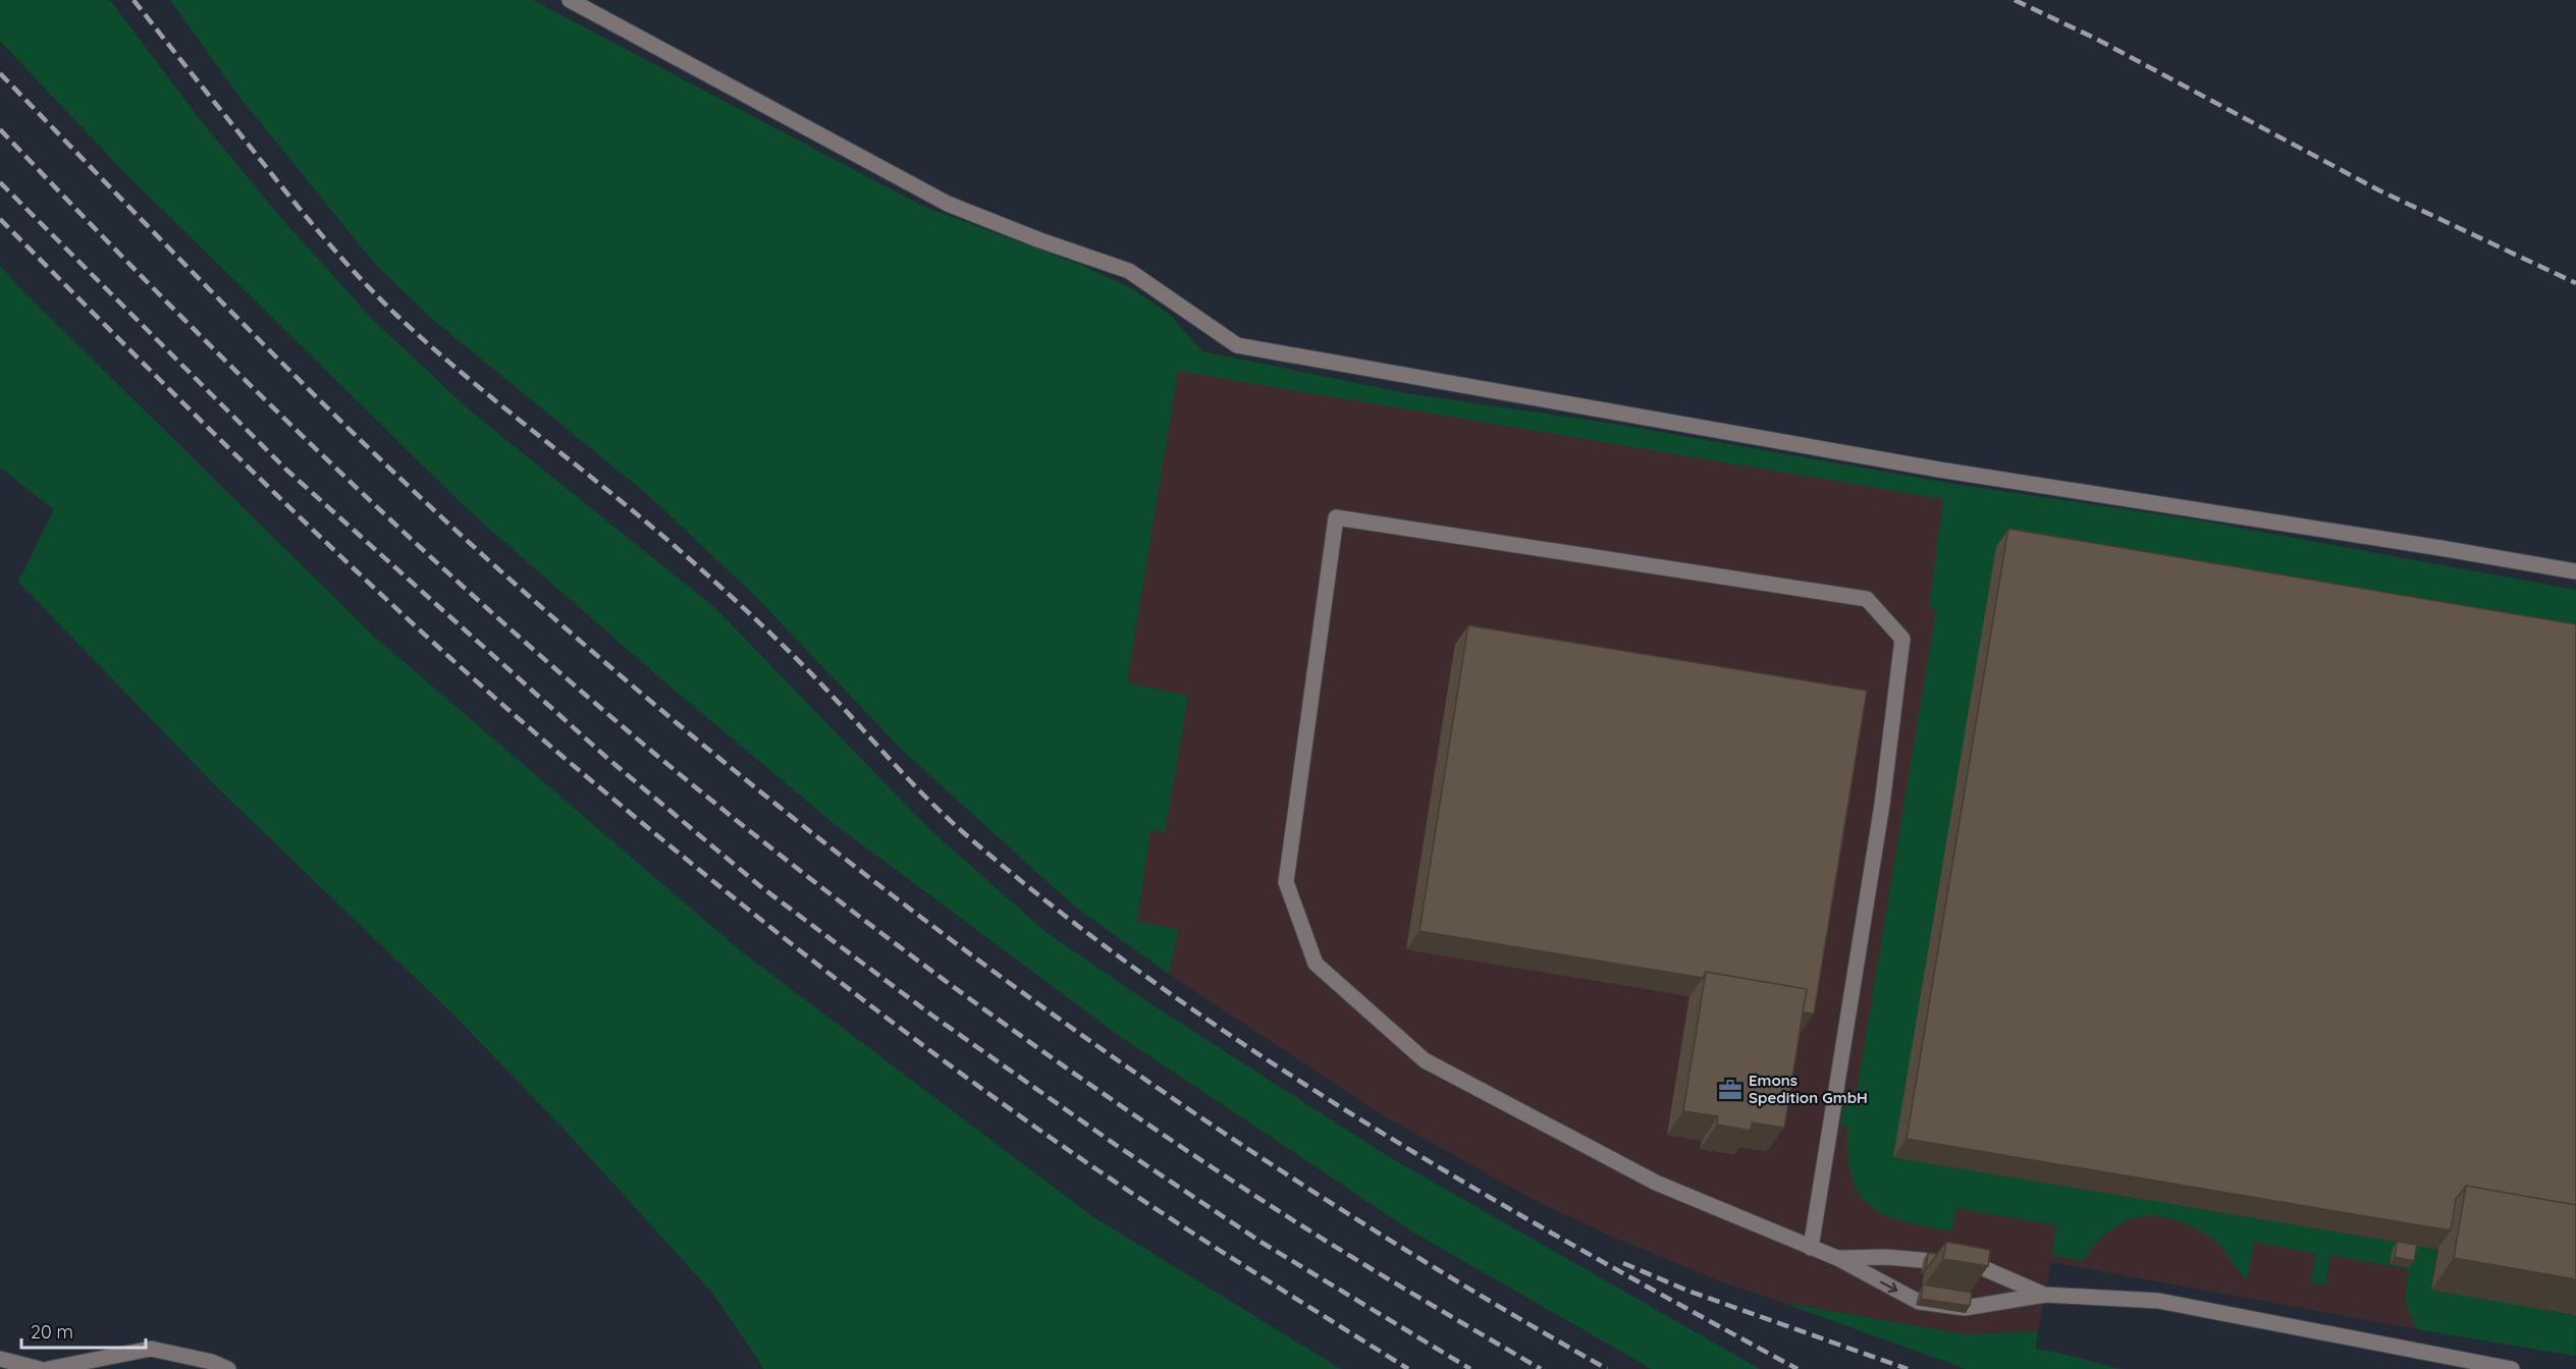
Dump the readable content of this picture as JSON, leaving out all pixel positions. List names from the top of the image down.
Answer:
{
  "places": {
    "office": ["Emons Spedition GmbH"]
  },
  "scale_bar": "20 m"
}
